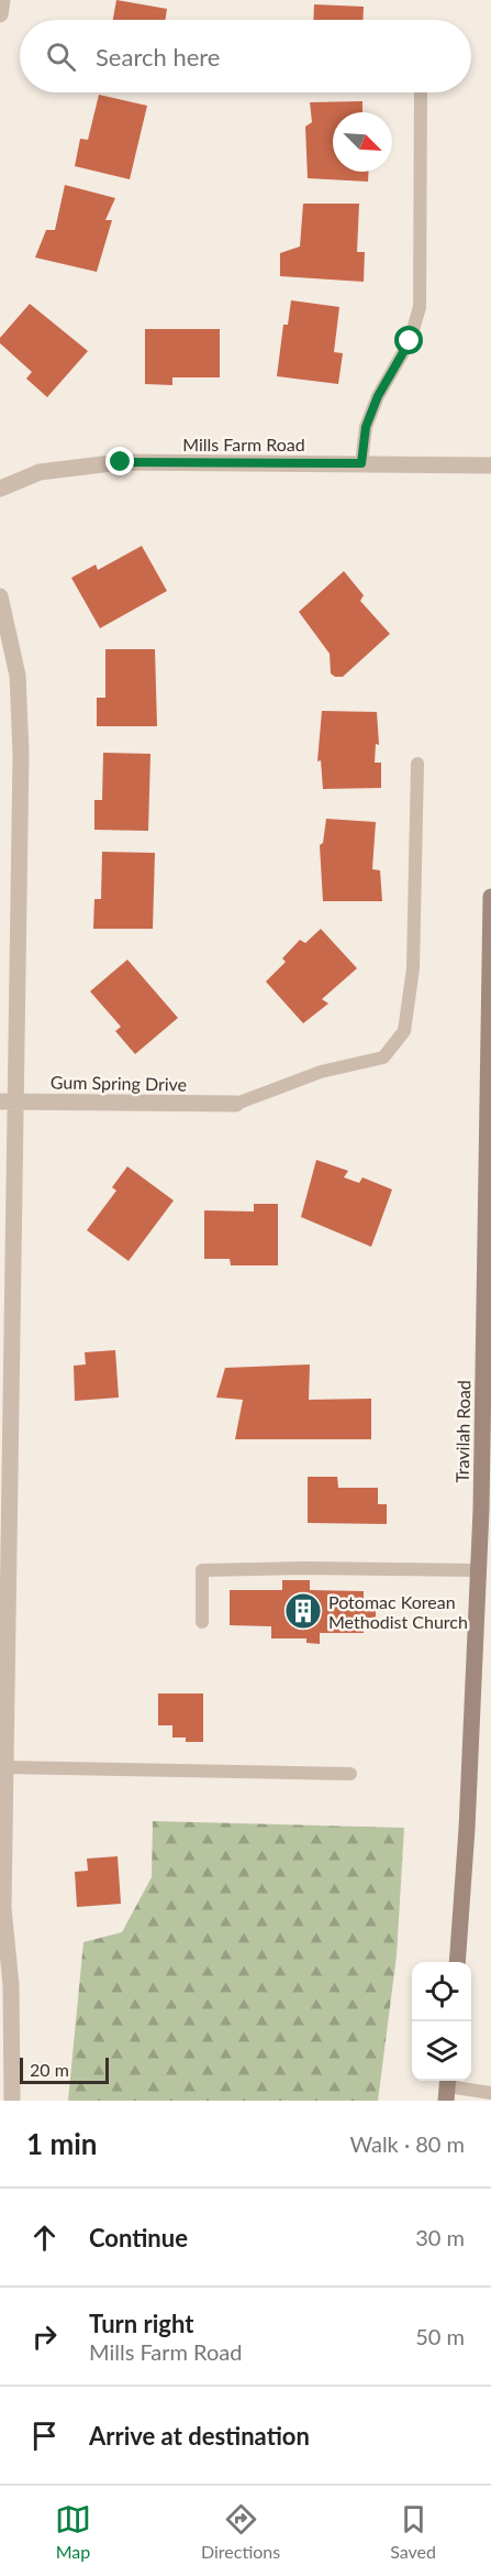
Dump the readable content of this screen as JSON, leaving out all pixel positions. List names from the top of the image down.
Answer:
{
  "streets": {
    "main road": ["Travilah Road"],
    "street": ["Mills Farm Road", "Gum Spring Drive"]
  },
  "places": {
    "building": ["Potomac Korean Methodist Church"]
  },
  "scale_bar": "20 m",
  "north": "bottom right",
  "page": {
    "search": "Search here",
    "scale": "20 m",
    "heading": ["1 min", "Walk · 80 m"],
    "list": [
      ["Continue", "30 m"],
      ["Turn right", "Mills Farm Road", "50 m"],
      "Arrive at destination"
    ],
    "nav": ["Map", "Directions", "Saved"]
  }
}
